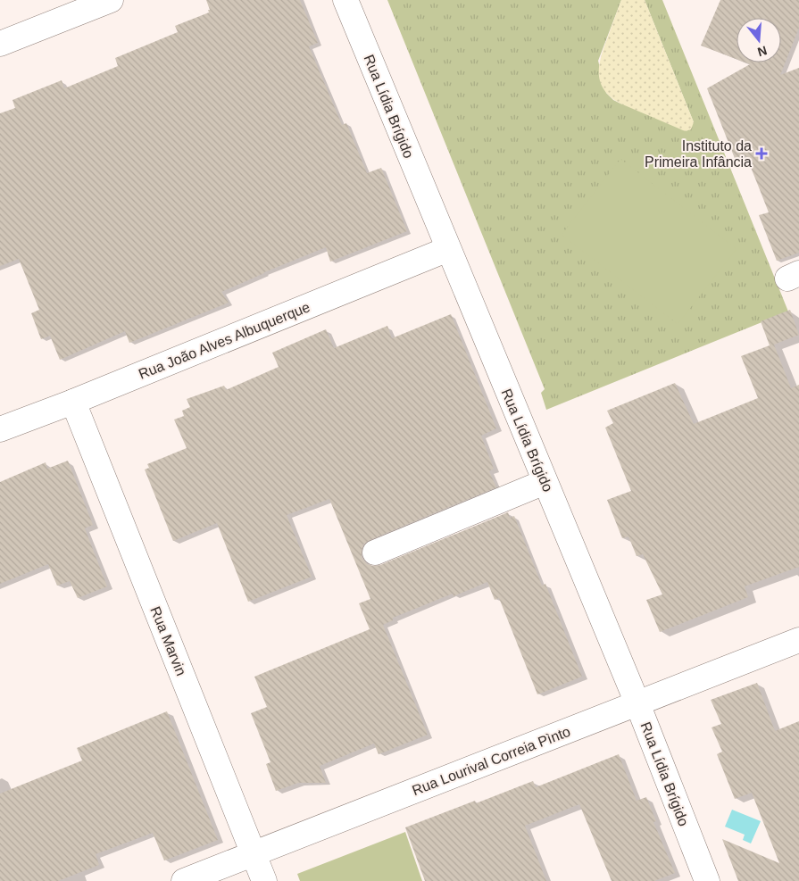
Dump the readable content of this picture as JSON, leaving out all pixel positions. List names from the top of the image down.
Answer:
{
  "streets": {
    "street": [
      "Rua Lídia Brígido",
      "Rua João Alves Albuquerque",
      "Rua Marvin",
      "Rua Lourival Correia Pìnto"
    ]
  },
  "crossings": [
    ["Rua Lídia Brígido", "Rua João Alves Albuquerque"],
    ["Rua Lídia Brígido", "Rua Lourival Correia Pìnto"],
    ["Rua João Alves Albuquerque", "Rua Marvin"],
    ["Rua Marvin", "Rua Lourival Correia Pìnto"]
  ],
  "places": {
    "health": ["Instituto da Primeira Infância"]
  },
  "north": "bottom"
}
